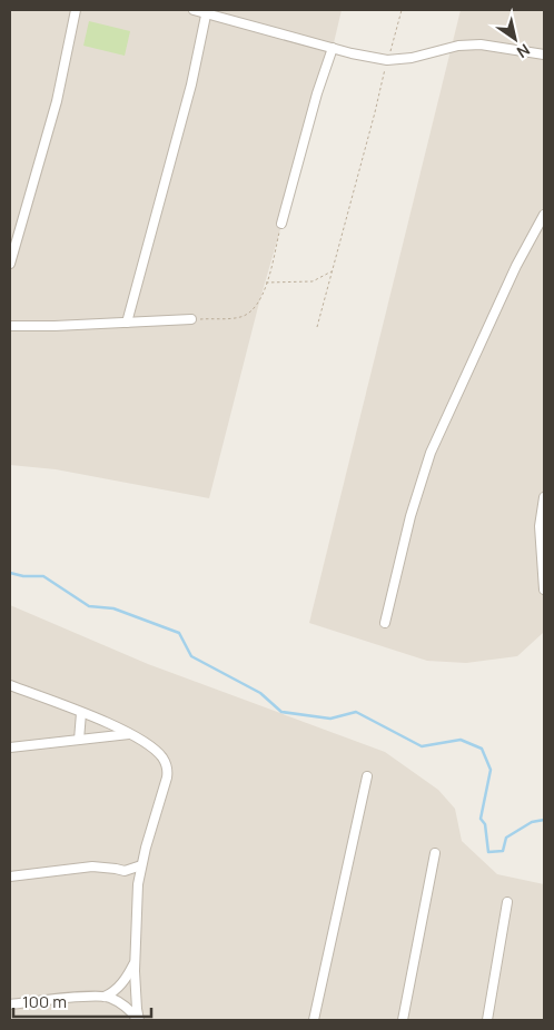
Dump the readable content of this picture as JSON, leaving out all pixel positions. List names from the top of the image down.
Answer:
{
  "scale_bar": "100 m",
  "north": "bottom right"
}
